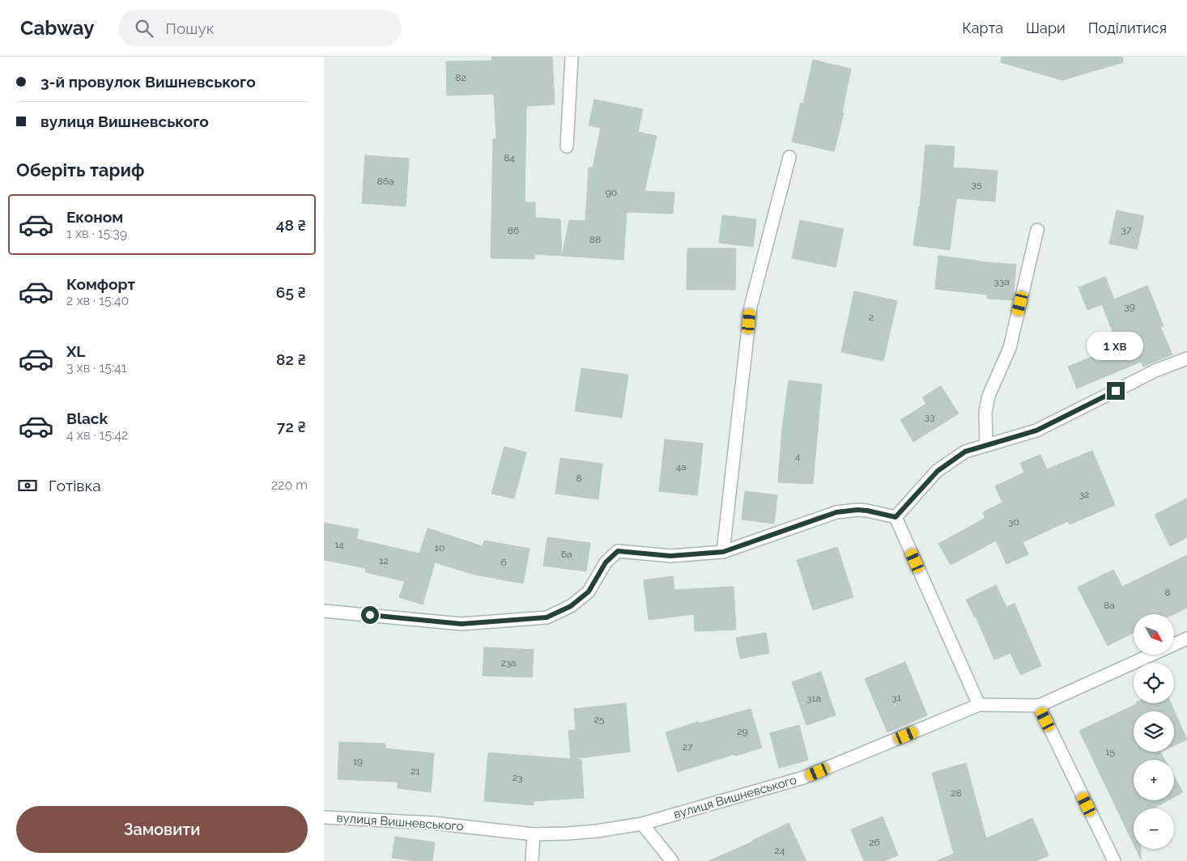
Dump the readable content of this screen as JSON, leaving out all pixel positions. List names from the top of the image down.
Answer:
{
  "streets": {
    "street": ["вулиця Вишневського"]
  },
  "house_numbers": [
    "82",
    "84",
    "86а",
    "35",
    "90",
    "37",
    "86",
    "88",
    "33а",
    "39",
    "2",
    "33",
    "4",
    "4а",
    "8",
    "32",
    "30",
    "14",
    "10",
    "6а",
    "12",
    "6",
    "8",
    "8а",
    "23а",
    "31",
    "31а",
    "25",
    "29",
    "27",
    "15",
    "19",
    "21",
    "23",
    "28",
    "26",
    "24"
  ],
  "north": "bottom right",
  "page": {
    "header": "Cabway",
    "search": "Пошук",
    "nav": ["Карта", "Шари", "Поділитися"],
    "banner": ["3-й провулок Вишневського", "вулиця Вишневського"],
    "heading": "Оберіть тариф",
    "list": [
      {
        "name": "Економ",
        "note": "1 хв · 15:39",
        "value": "48 ₴"
      },
      {
        "name": "Комфорт",
        "note": "2 хв · 15:40",
        "value": "65 ₴"
      },
      {
        "name": "XL",
        "note": "3 хв · 15:41",
        "value": "82 ₴"
      },
      {
        "name": "Black",
        "note": "4 хв · 15:42",
        "value": "72 ₴"
      }
    ],
    "bubble": "1 хв",
    "pay": ["Готівка", "220 m"],
    "map_buttons": ["+", "−"],
    "buttons": "Замовити"
  }
}
